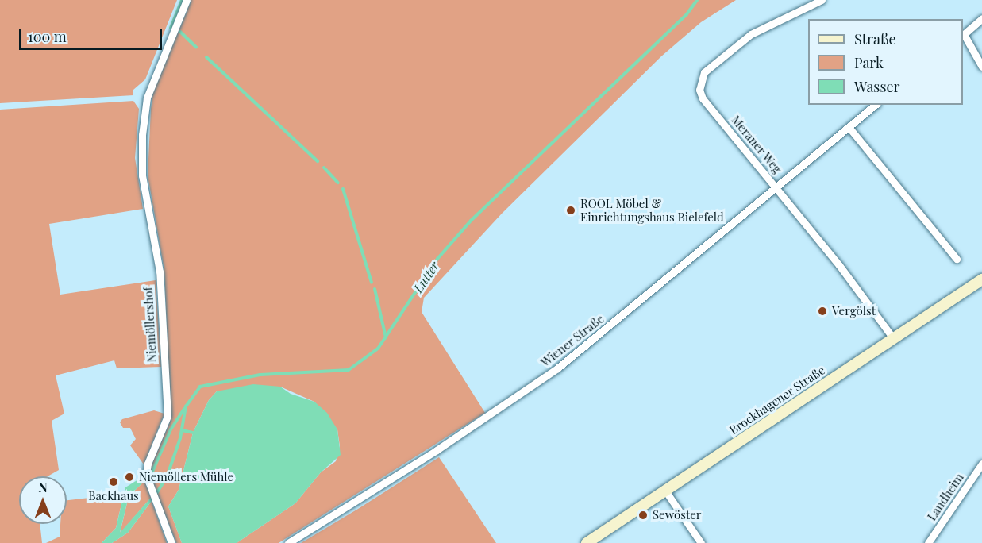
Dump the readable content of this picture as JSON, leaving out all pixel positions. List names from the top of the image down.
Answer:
{
  "streets": {
    "main road": ["Brockhagener Straße"],
    "street": [
      "Meraner Weg",
      "Niemöllershof",
      "Wiener Straße",
      "Landheim"
    ]
  },
  "crossings": [
    ["Meraner Weg", "Wiener Straße"],
    ["Meraner Weg", "Brockhagener Straße"]
  ],
  "water": ["Lutter"],
  "places": [
    "ROOL Möbel & Einrichtungshaus Bielefeld",
    "Vergölst",
    "Niemöllers Mühle",
    "Backhaus",
    "Sewöster"
  ],
  "legend": ["Straße", "Park", "Wasser"],
  "scale_bar": "100 m",
  "north": "top"
}
